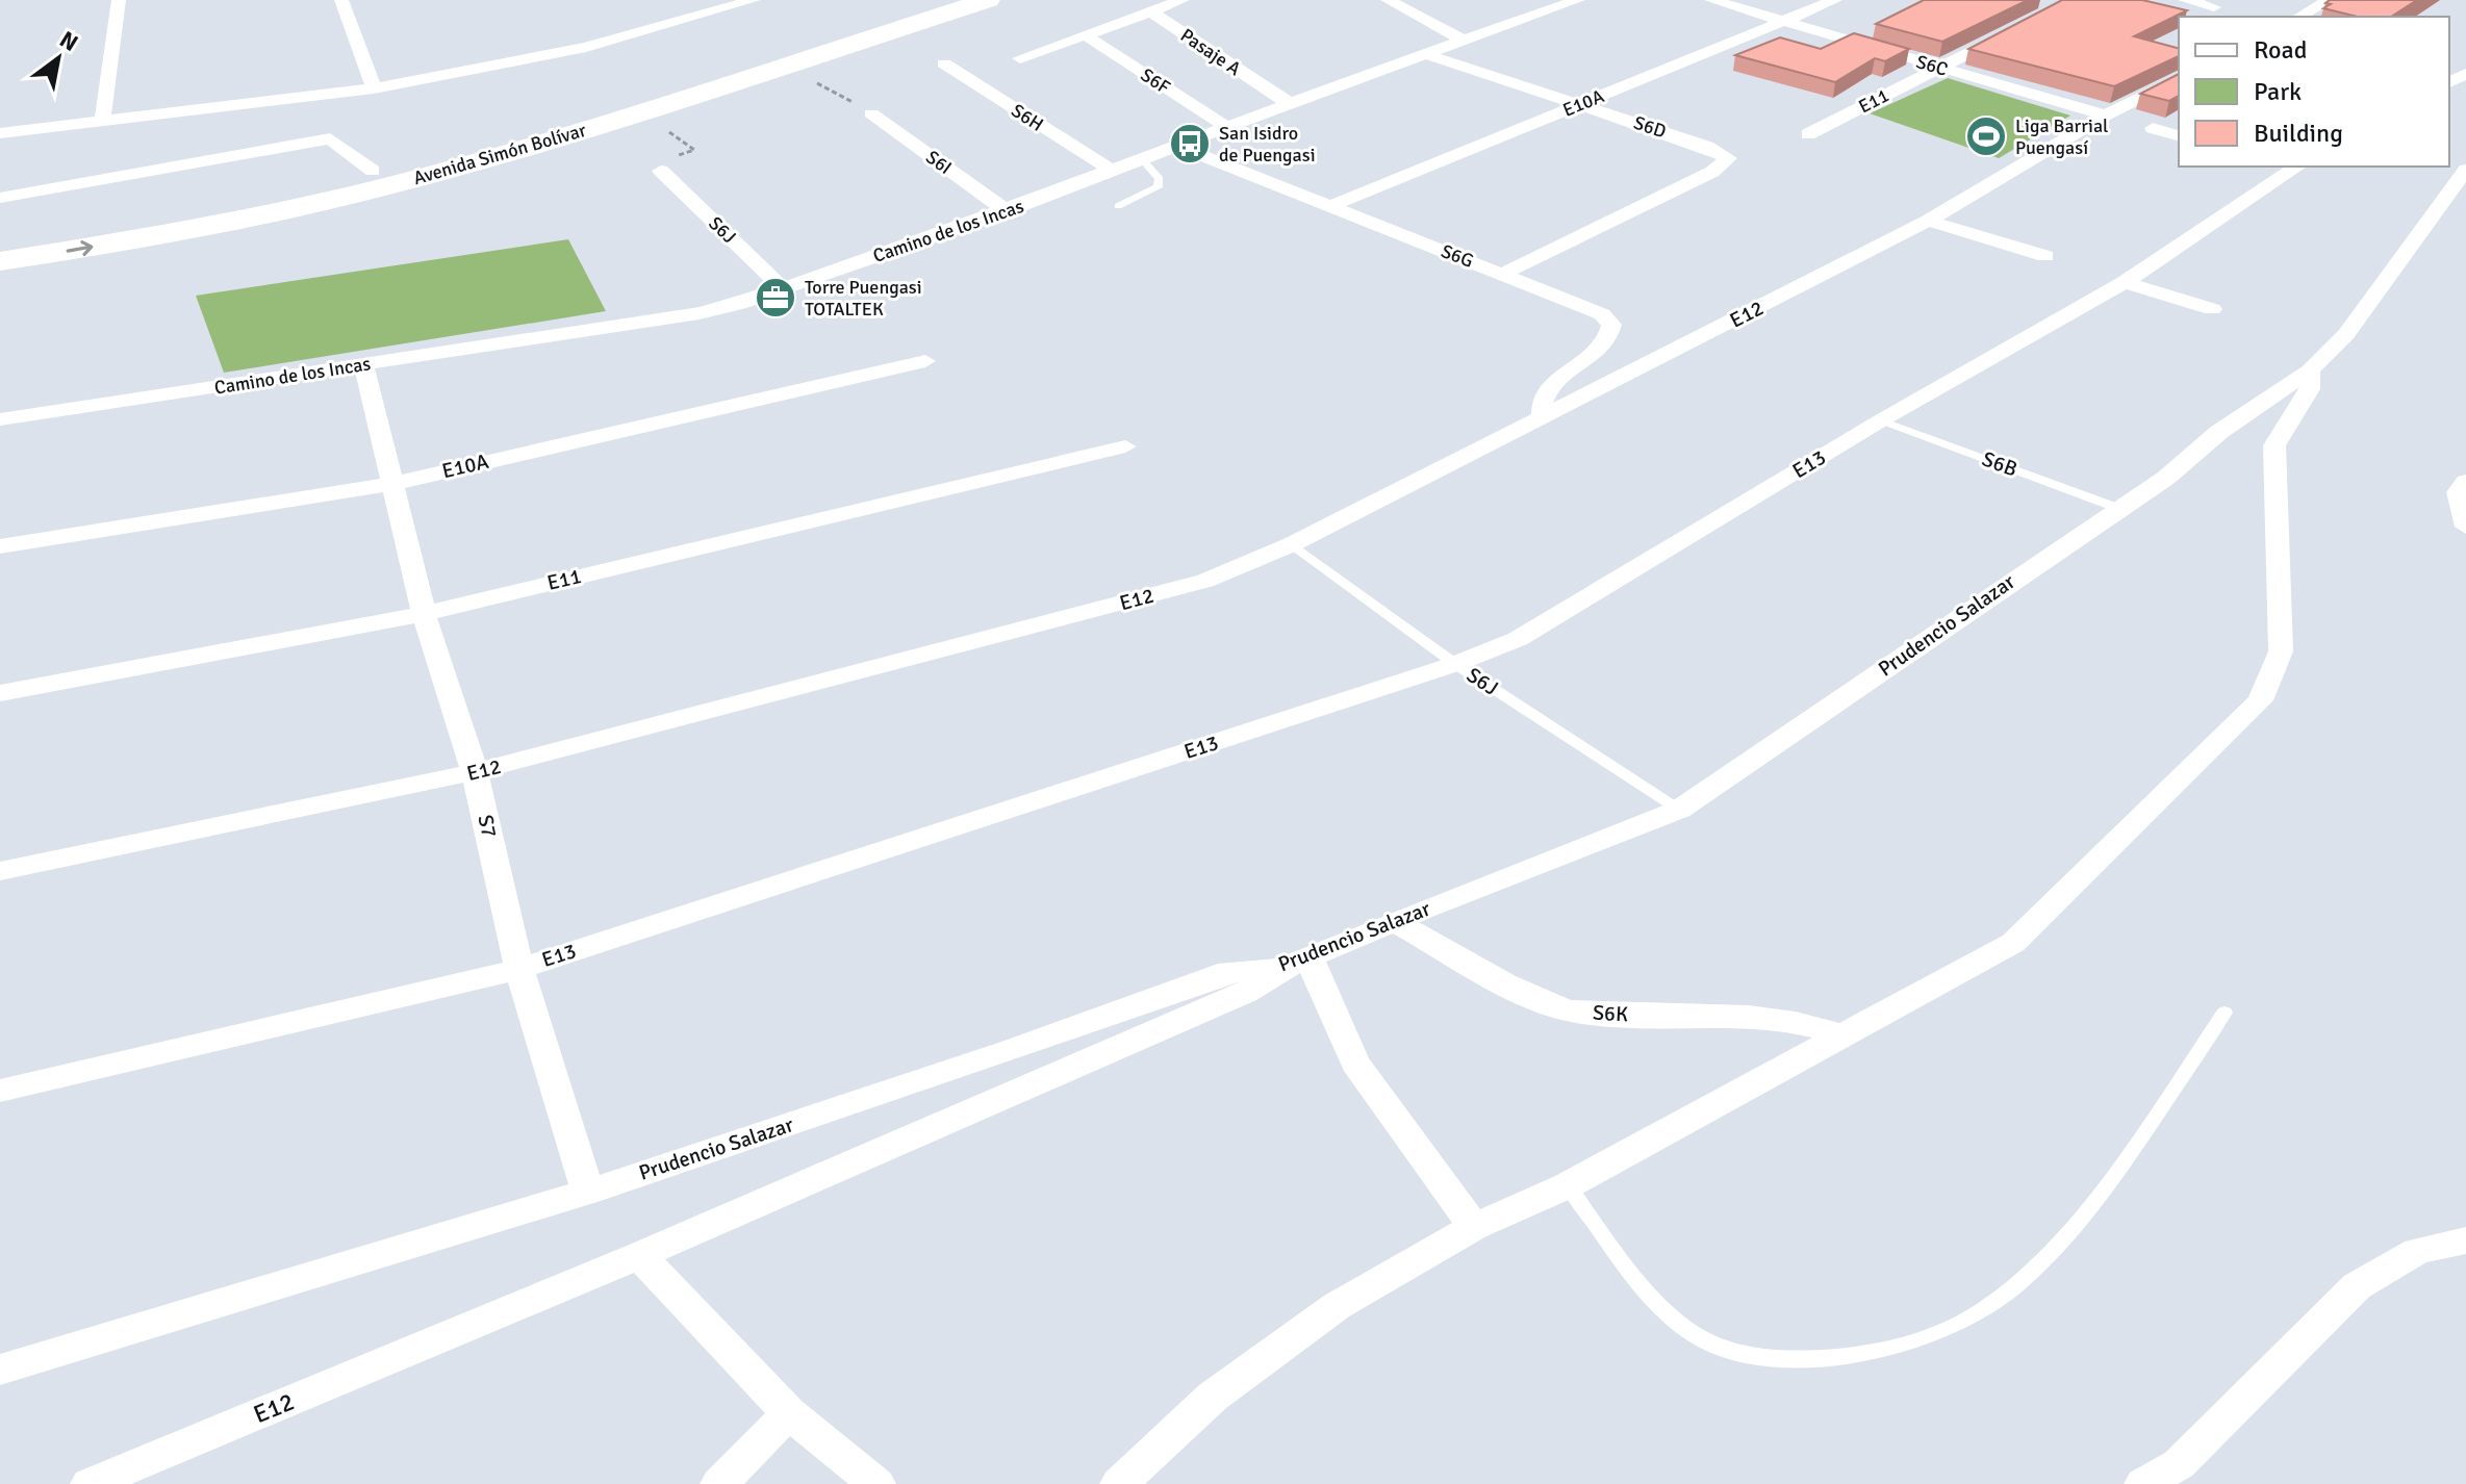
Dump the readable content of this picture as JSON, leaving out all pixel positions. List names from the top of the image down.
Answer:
{
  "streets": {
    "highway": ["Avenida Simón Bolívar"],
    "street": [
      "Pasaje A",
      "S6C",
      "S6F",
      "E11",
      "E10A",
      "S6H",
      "S6D",
      "S6I",
      "S6J",
      "Camino de los Incas",
      "S6G",
      "E12",
      "E13",
      "Prudencio Salazar",
      "S7",
      "S6K"
    ],
    "lane": ["S6B"]
  },
  "crossings": [
    ["Pasaje A", "Camino de los Incas"],
    ["S6C", "E11"],
    ["S6C", "E10A"],
    ["S6C", "E12"],
    ["S6F", "Camino de los Incas"],
    ["E11", "S7"],
    ["E10A", "S6D"],
    ["E10A", "S6G"],
    ["E10A", "S7"],
    ["S6H", "Camino de los Incas"],
    ["S6D", "Camino de los Incas"],
    ["S6D", "S6G"],
    ["S6I", "Camino de los Incas"],
    ["S6J", "Camino de los Incas"],
    ["S6J", "E12"],
    ["S6J", "E13"],
    ["S6J", "Prudencio Salazar"],
    ["Camino de los Incas", "S6G"],
    ["Camino de los Incas", "S7"],
    ["S6G", "E12"],
    ["E12", "Prudencio Salazar"],
    ["E12", "S7"],
    ["E13", "S6B"],
    ["E13", "S7"],
    ["S6B", "Prudencio Salazar"],
    ["Prudencio Salazar", "S7"],
    ["Prudencio Salazar", "S6K"]
  ],
  "places": {
    "sports": ["Liga Barrial Puengasí"],
    "bus stop": ["San Isidro de Puengasi"],
    "office": ["Torre Puengasi TOTALTEK"]
  },
  "legend": ["Road", "Park", "Building"],
  "north": "top right"
}
